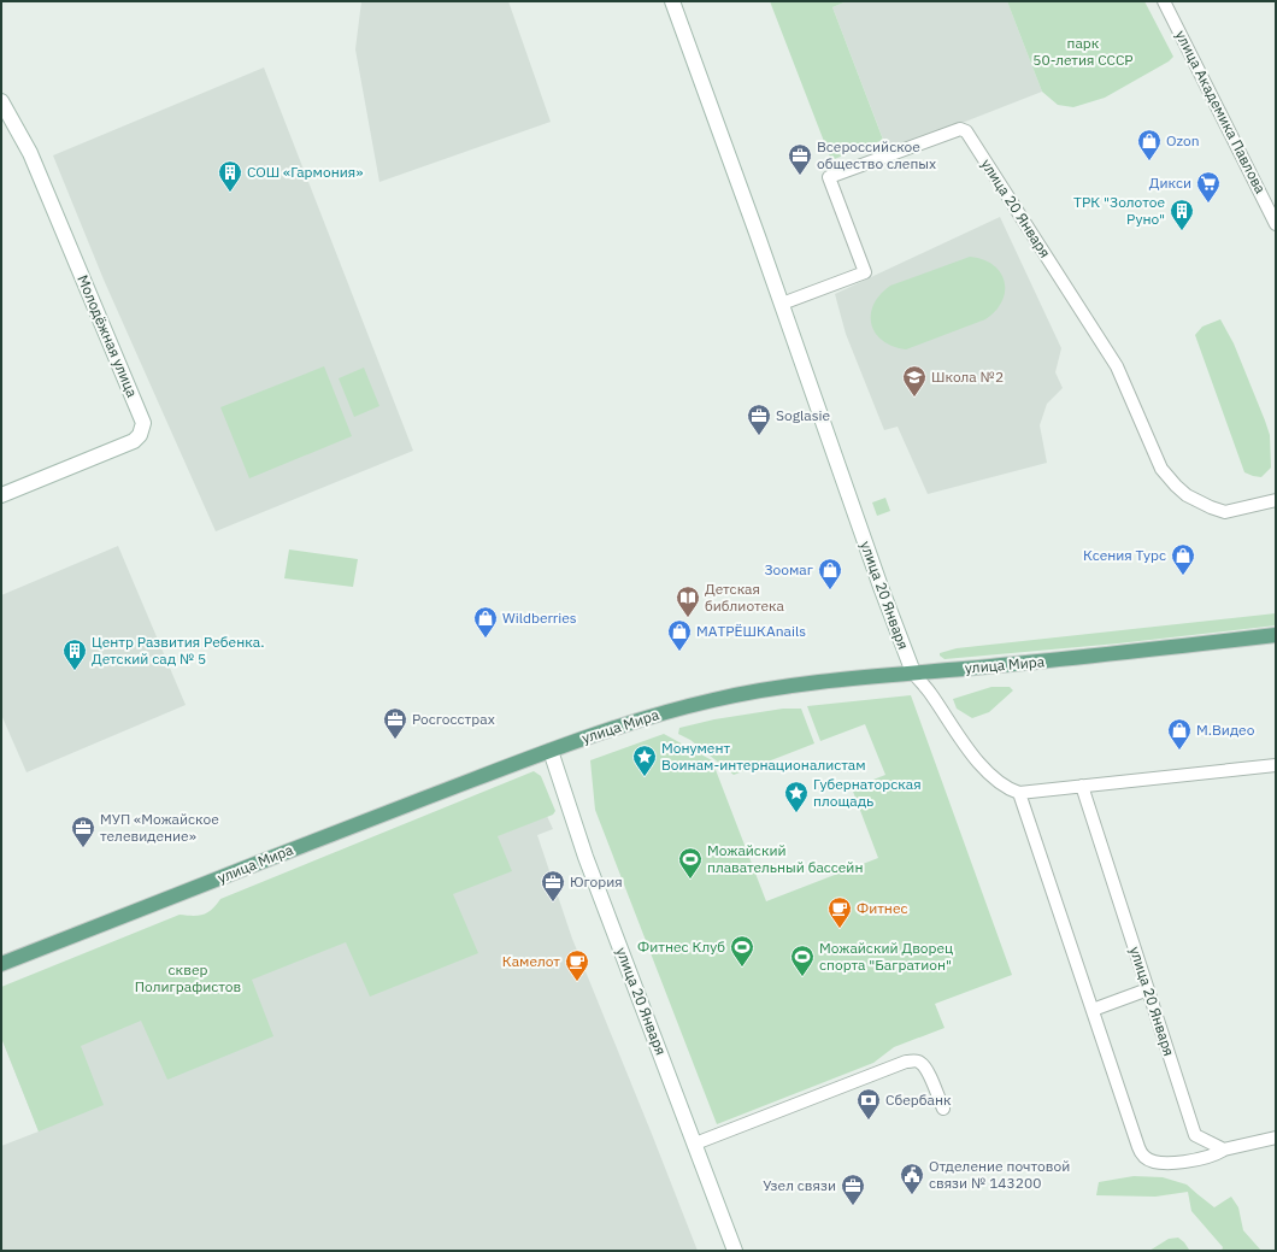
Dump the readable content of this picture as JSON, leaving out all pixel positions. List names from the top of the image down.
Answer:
{
  "streets": {
    "main road": ["улица Мира"],
    "street": ["улица Академика Павлова", "улица 20 Января", "Молодёжная улица"]
  },
  "crossings": [
    ["улица 20 Января", "улица Мира"]
  ],
  "parks": ["парк 50-летия СССР", "сквер Полиграфистов"],
  "places": {
    "shop": [
      "Ozon",
      "Ксения Турс",
      "Зоомаг",
      "Wildberries",
      "МAТРЁШКАnails",
      "М.Видео"
    ],
    "office": [
      "Всероссийское общество слепых",
      "Soglasie",
      "Росгосстрах",
      "МУП «Можайское телевидение»",
      "Югория",
      "Узел связи"
    ],
    "building": ["СОШ «Гармония»", "ТРК \"Золотое Руно\"", "Центр Развития Ребенка. Детский сад № 5"],
    "supermarket": ["Дикси"],
    "school or university": ["Школа №2"],
    "library": ["Детская библиотека"],
    "place": ["Монумент Воинам-интернационалистам", "Губернаторская площадь"],
    "sports": ["Можайский плавательный бассейн", "Фитнес Клуб", "Можайский Дворец спорта \"Багратион\""],
    "cafe": ["Фитнес", "Камелот"],
    "bank": ["Сбербанк"],
    "public building": ["Отделение почтовой связи № 143200"]
  }
}
